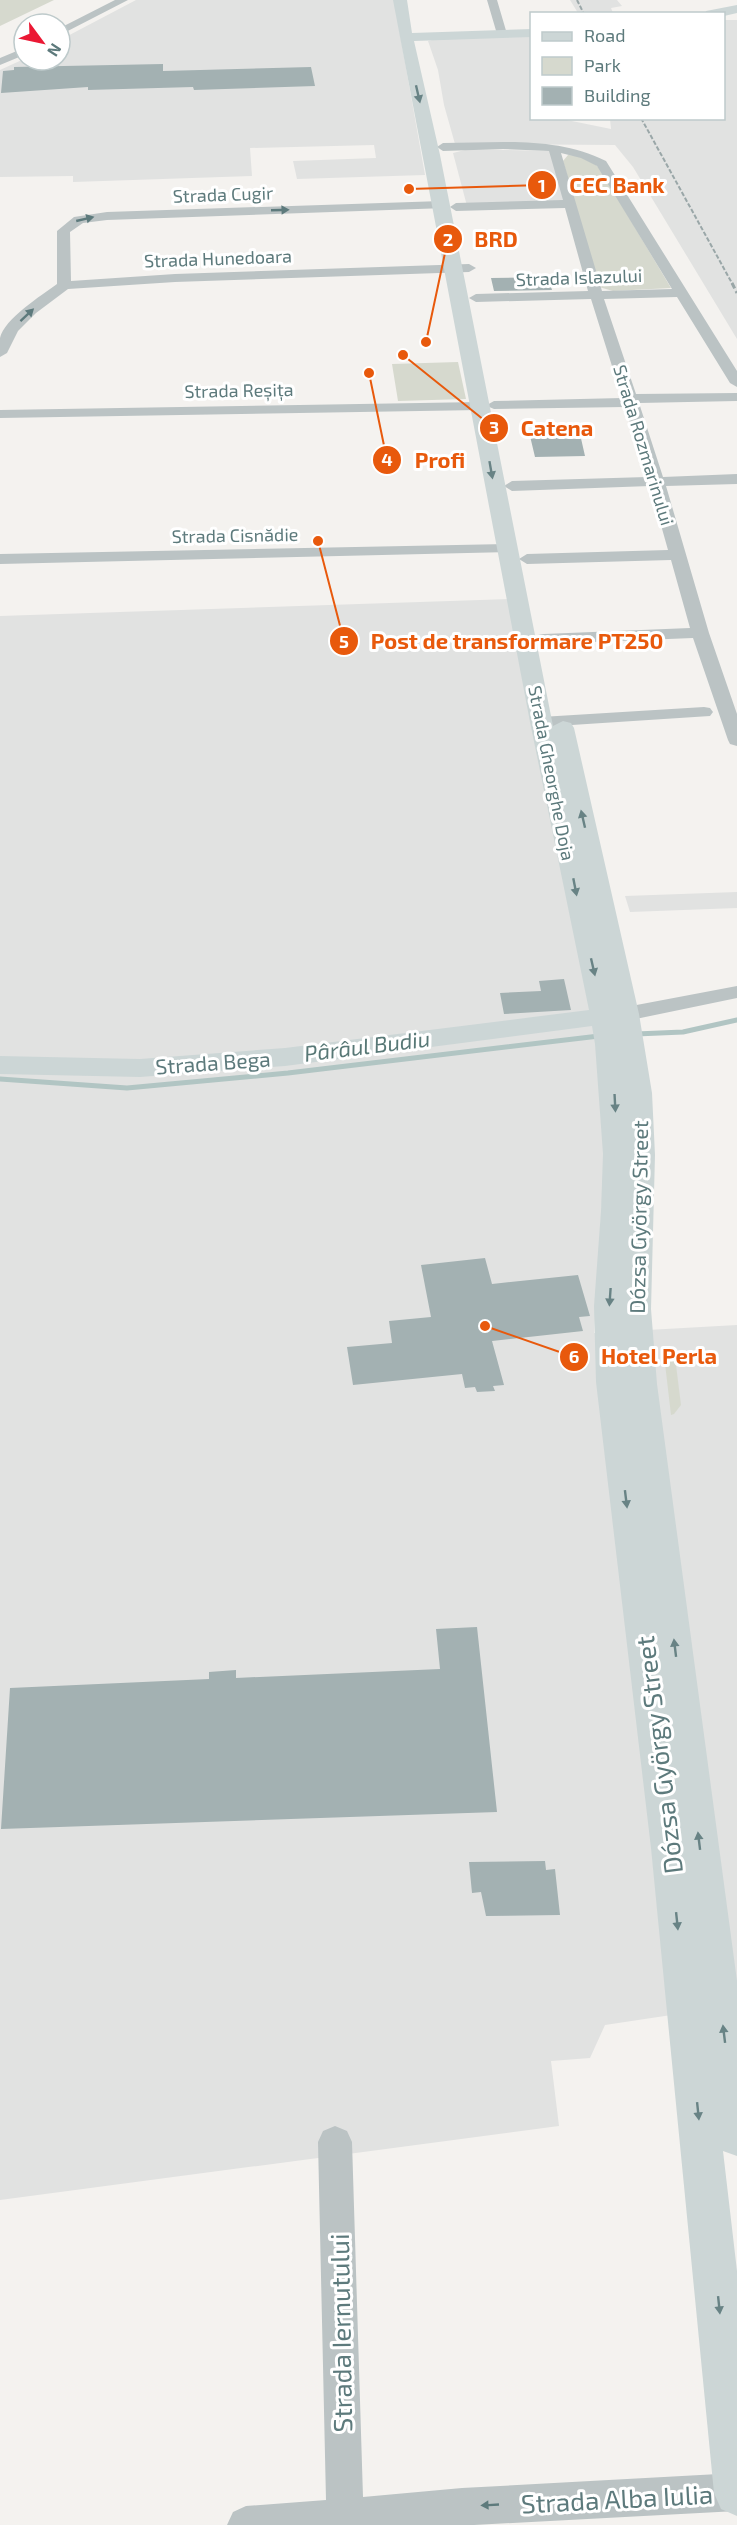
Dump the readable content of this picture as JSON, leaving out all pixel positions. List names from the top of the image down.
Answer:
{
  "streets": {
    "main road": ["Strada Gheorghe Doja", "Strada Bega", "Dózsa György Street"],
    "street": [
      "Strada Cugir",
      "Strada Hunedoara",
      "Strada Islazului",
      "Strada Reșița",
      "Strada Rozmarinului",
      "Strada Cisnădie",
      "Strada Iernutului",
      "Strada Alba Iulia"
    ]
  },
  "crossings": [
    ["Strada Cugir", "Strada Hunedoara"],
    ["Strada Cugir", "Strada Gheorghe Doja"],
    ["Strada Hunedoara", "Strada Gheorghe Doja"],
    ["Strada Islazului", "Strada Rozmarinului"],
    ["Strada Islazului", "Strada Gheorghe Doja"],
    ["Strada Reșița", "Strada Rozmarinului"],
    ["Strada Reșița", "Strada Gheorghe Doja"],
    ["Strada Cisnădie", "Strada Gheorghe Doja"],
    ["Strada Gheorghe Doja", "Strada Bega"],
    ["Strada Gheorghe Doja", "Dózsa György Street"],
    ["Strada Bega", "Dózsa György Street"],
    ["Dózsa György Street", "Strada Alba Iulia"],
    ["Strada Iernutului", "Strada Alba Iulia"]
  ],
  "one_way": ["Strada Cugir", "Strada Alba Iulia"],
  "water": ["Pârâul Budiu"],
  "places": [
    "CEC Bank",
    "BRD",
    "Catena",
    "Profi",
    "Post de transformare PT250",
    "Hotel Perla"
  ],
  "legend": ["Road", "Park", "Building"],
  "north": "bottom right"
}
